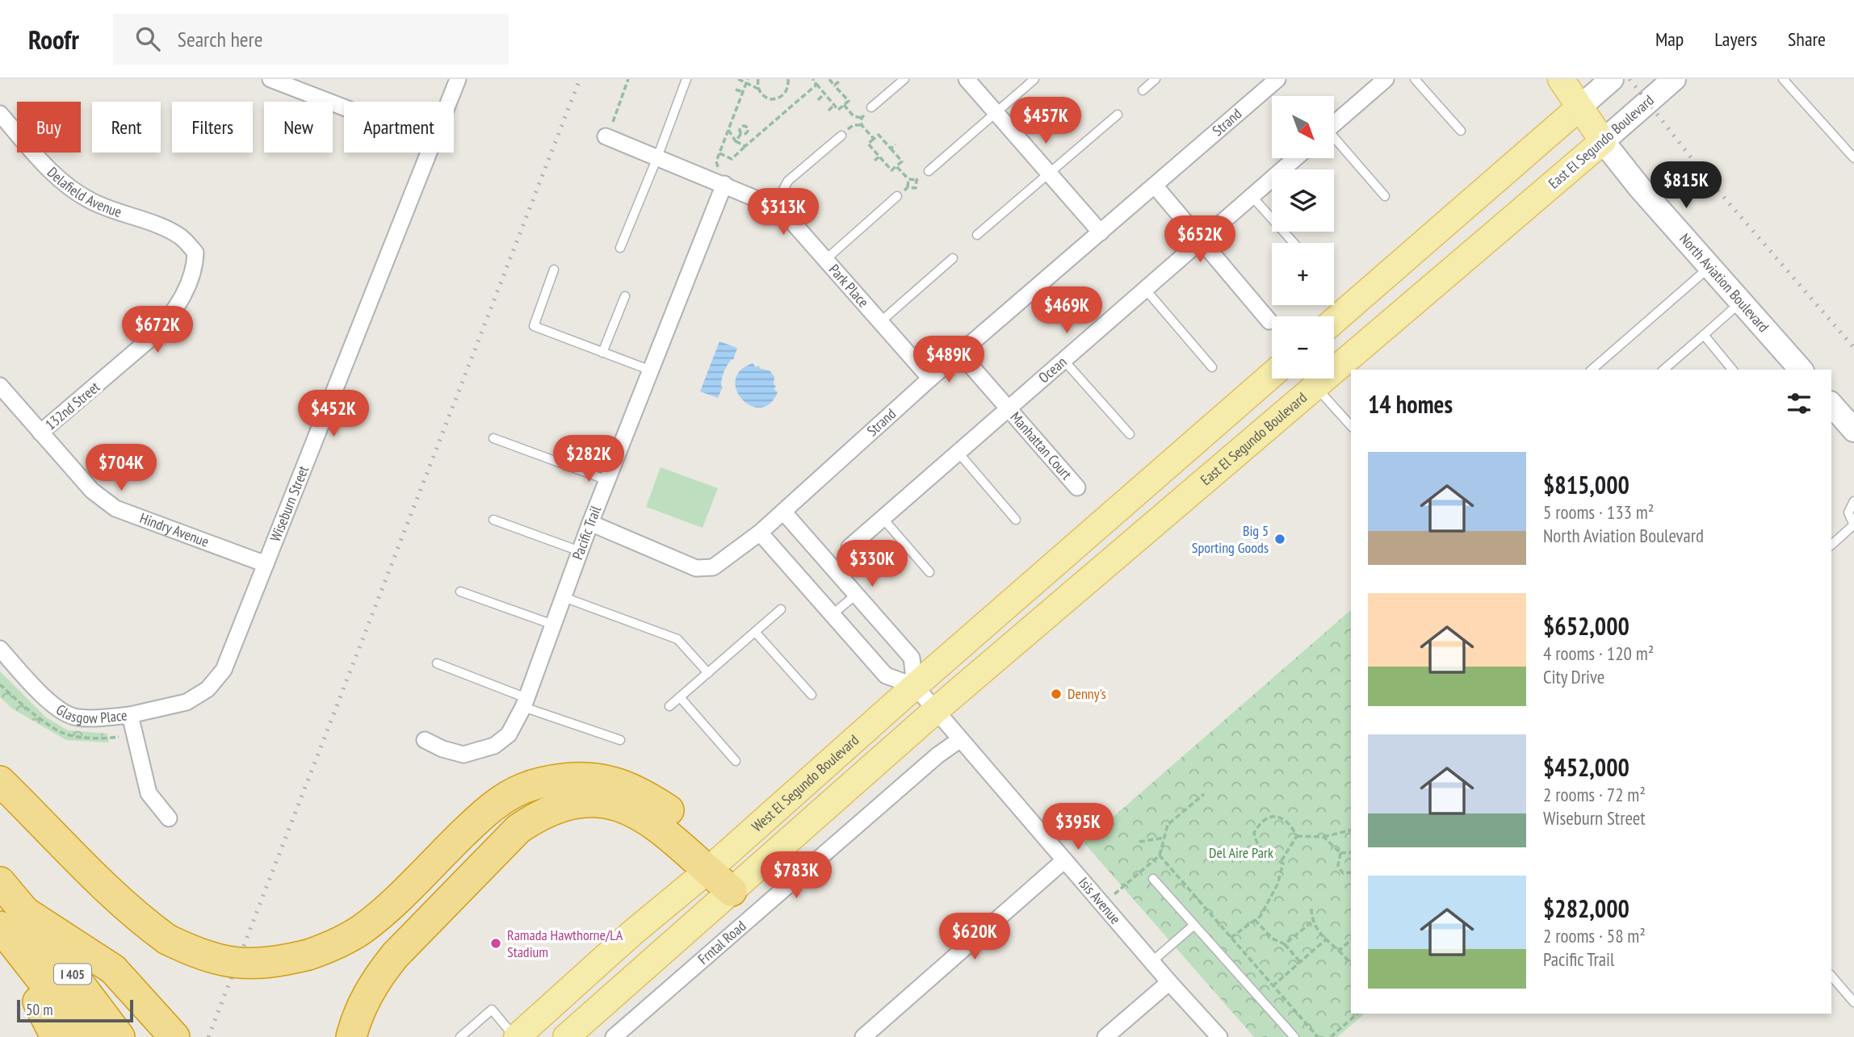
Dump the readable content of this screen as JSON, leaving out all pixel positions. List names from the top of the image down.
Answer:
{
  "streets": {
    "highway": ["I 405"],
    "main road": ["East El Segundo Boulevard", "North Aviation Boulevard", "West El Segundo Boulevard"],
    "street": [
      "Strand",
      "Delafield Avenue",
      "Park Place",
      "Ocean",
      "132nd Street",
      "Manhattan Court",
      "Wiseburn Street",
      "Hindry Avenue",
      "Pacific Trail",
      "Glasgow Place",
      "Isis Avenue",
      "Frntal Road"
    ]
  },
  "crossings": [
    ["Strand", "Park Place"],
    ["Strand", "Manhattan Court"],
    ["Strand", "Pacific Trail"],
    ["Strand", "Isis Avenue"],
    ["East El Segundo Boulevard", "North Aviation Boulevard"],
    ["East El Segundo Boulevard", "Isis Avenue"],
    ["Delafield Avenue", "132nd Street"],
    ["Park Place", "Pacific Trail"],
    ["Ocean", "Manhattan Court"],
    ["132nd Street", "Hindry Avenue"],
    ["Wiseburn Street", "Hindry Avenue"],
    ["Wiseburn Street", "Glasgow Place"],
    ["West El Segundo Boulevard", "Isis Avenue"],
    ["Isis Avenue", "Frntal Road"]
  ],
  "parks": ["Del Aire Park"],
  "places": ["Big 5 Sporting Goods", "Denny's", "Ramada Hawthorne/LA Stadium"],
  "scale_bar": "50 m",
  "north": "bottom right",
  "page": {
    "header": "Roofr",
    "search": "Search here",
    "nav": ["Map", "Layers", "Share"],
    "map_buttons": ["+", "−"],
    "price": [
      "$457K",
      "$815K",
      "$313K",
      "$652K",
      "$469K",
      "$672K",
      "$489K",
      "$452K",
      "$282K",
      "$704K",
      "$330K",
      "$395K",
      "$783K",
      "$620K"
    ],
    "chip": [
      "Buy",
      "Rent",
      "Filters",
      "New",
      "Apartment"
    ],
    "heading": "14 homes",
    "list": [
      {
        "name": "$815,000",
        "note": "5 rooms · 133 m² · North Aviation Boulevard"
      },
      {
        "name": "$652,000",
        "note": "4 rooms · 120 m² · City Drive"
      },
      {
        "name": "$452,000",
        "note": "2 rooms · 72 m² · Wiseburn Street"
      },
      {
        "name": "$282,000",
        "note": "2 rooms · 58 m² · Pacific Trail"
      }
    ],
    "scale": "50 m"
  }
}
